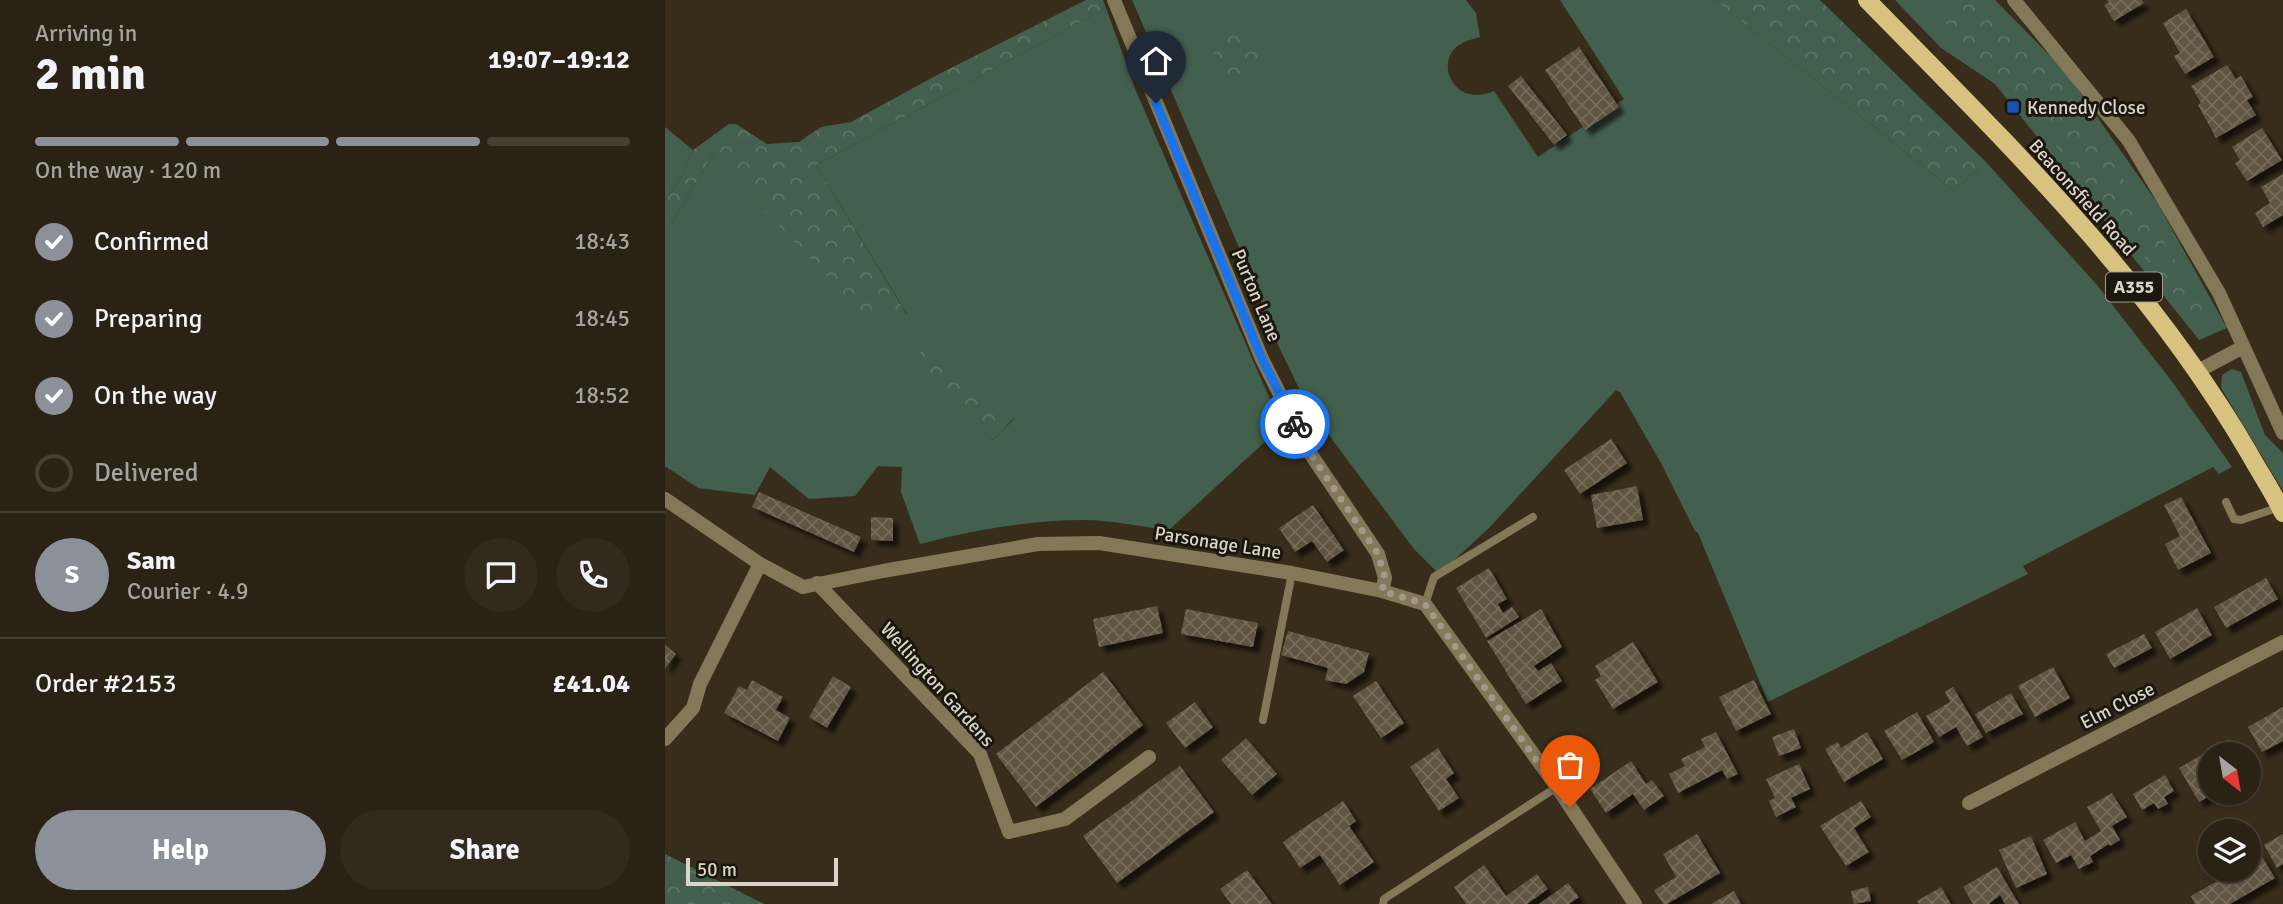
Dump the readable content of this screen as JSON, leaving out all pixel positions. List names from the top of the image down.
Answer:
{
  "streets": {
    "main road": ["Beaconsfield Road", "A355"],
    "street": [
      "Purton Lane",
      "Parsonage Lane",
      "Wellington Gardens",
      "Elm Close"
    ]
  },
  "crossings": [
    ["Purton Lane", "Parsonage Lane"],
    ["Parsonage Lane", "Wellington Gardens"]
  ],
  "places": {
    "transit": ["Kennedy Close"]
  },
  "scale_bar": "50 m",
  "north": "bottom right",
  "page": {
    "heading": ["2 min", "Arriving in", "19:07–19:12"],
    "panel": [
      "Sam",
      "Courier · 4.9",
      "Order #2153",
      "£41.04"
    ],
    "bar": "On the way · 120 m",
    "list": [
      ["Confirmed", "18:43"],
      ["Preparing", "18:45"],
      ["On the way", "18:52"],
      "Delivered"
    ],
    "round": "S",
    "buttons": ["Help", "Share"],
    "scale": "50 m"
  }
}
